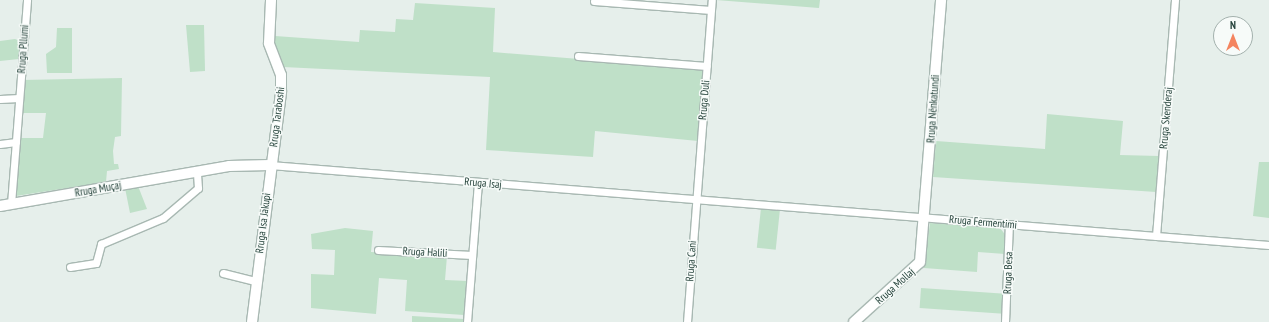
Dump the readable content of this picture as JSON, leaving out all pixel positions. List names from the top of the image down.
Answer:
{
  "streets": {
    "street": [
      "Rruga Pllumi",
      "Rruga Duli",
      "Rruga Nënkatundi",
      "Rruga Taraboshi",
      "Rruga Skenderaj",
      "Rruga Isaj",
      "Rruga Muçaj",
      "Rruga Fermentimi",
      "Rruga Isa Jakupi",
      "Rruga Halili",
      "Rruga Cani",
      "Rruga Besa",
      "Rruga Mollaj"
    ]
  },
  "crossings": [
    ["Rruga Pllumi", "Rruga Muçaj"],
    ["Rruga Duli", "Rruga Isaj"],
    ["Rruga Duli", "Rruga Fermentimi"],
    ["Rruga Duli", "Rruga Cani"],
    ["Rruga Nënkatundi", "Rruga Fermentimi"],
    ["Rruga Nënkatundi", "Rruga Mollaj"],
    ["Rruga Taraboshi", "Rruga Isaj"],
    ["Rruga Taraboshi", "Rruga Muçaj"],
    ["Rruga Taraboshi", "Rruga Isa Jakupi"],
    ["Rruga Skenderaj", "Rruga Fermentimi"],
    ["Rruga Isaj", "Rruga Muçaj"],
    ["Rruga Isaj", "Rruga Fermentimi"],
    ["Rruga Isaj", "Rruga Isa Jakupi"],
    ["Rruga Isaj", "Rruga Cani"],
    ["Rruga Muçaj", "Rruga Isa Jakupi"],
    ["Rruga Fermentimi", "Rruga Cani"],
    ["Rruga Fermentimi", "Rruga Besa"],
    ["Rruga Fermentimi", "Rruga Mollaj"]
  ],
  "north": "top"
}
